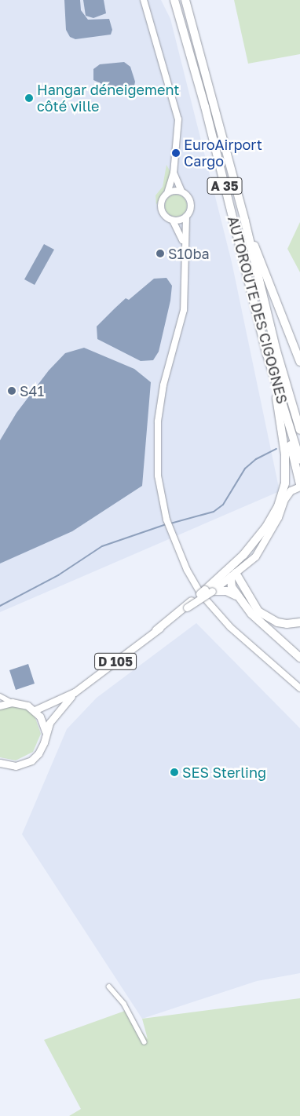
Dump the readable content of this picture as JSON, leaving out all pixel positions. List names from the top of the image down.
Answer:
{
  "streets": {
    "highway": ["A 35", "AUTOROUTE DES CIGOGNES"],
    "main road": ["D 105"]
  },
  "places": [
    "Hangar déneigement côté ville",
    "EuroAirport Cargo",
    "S10ba",
    "S41",
    "SES Sterling"
  ]
}
